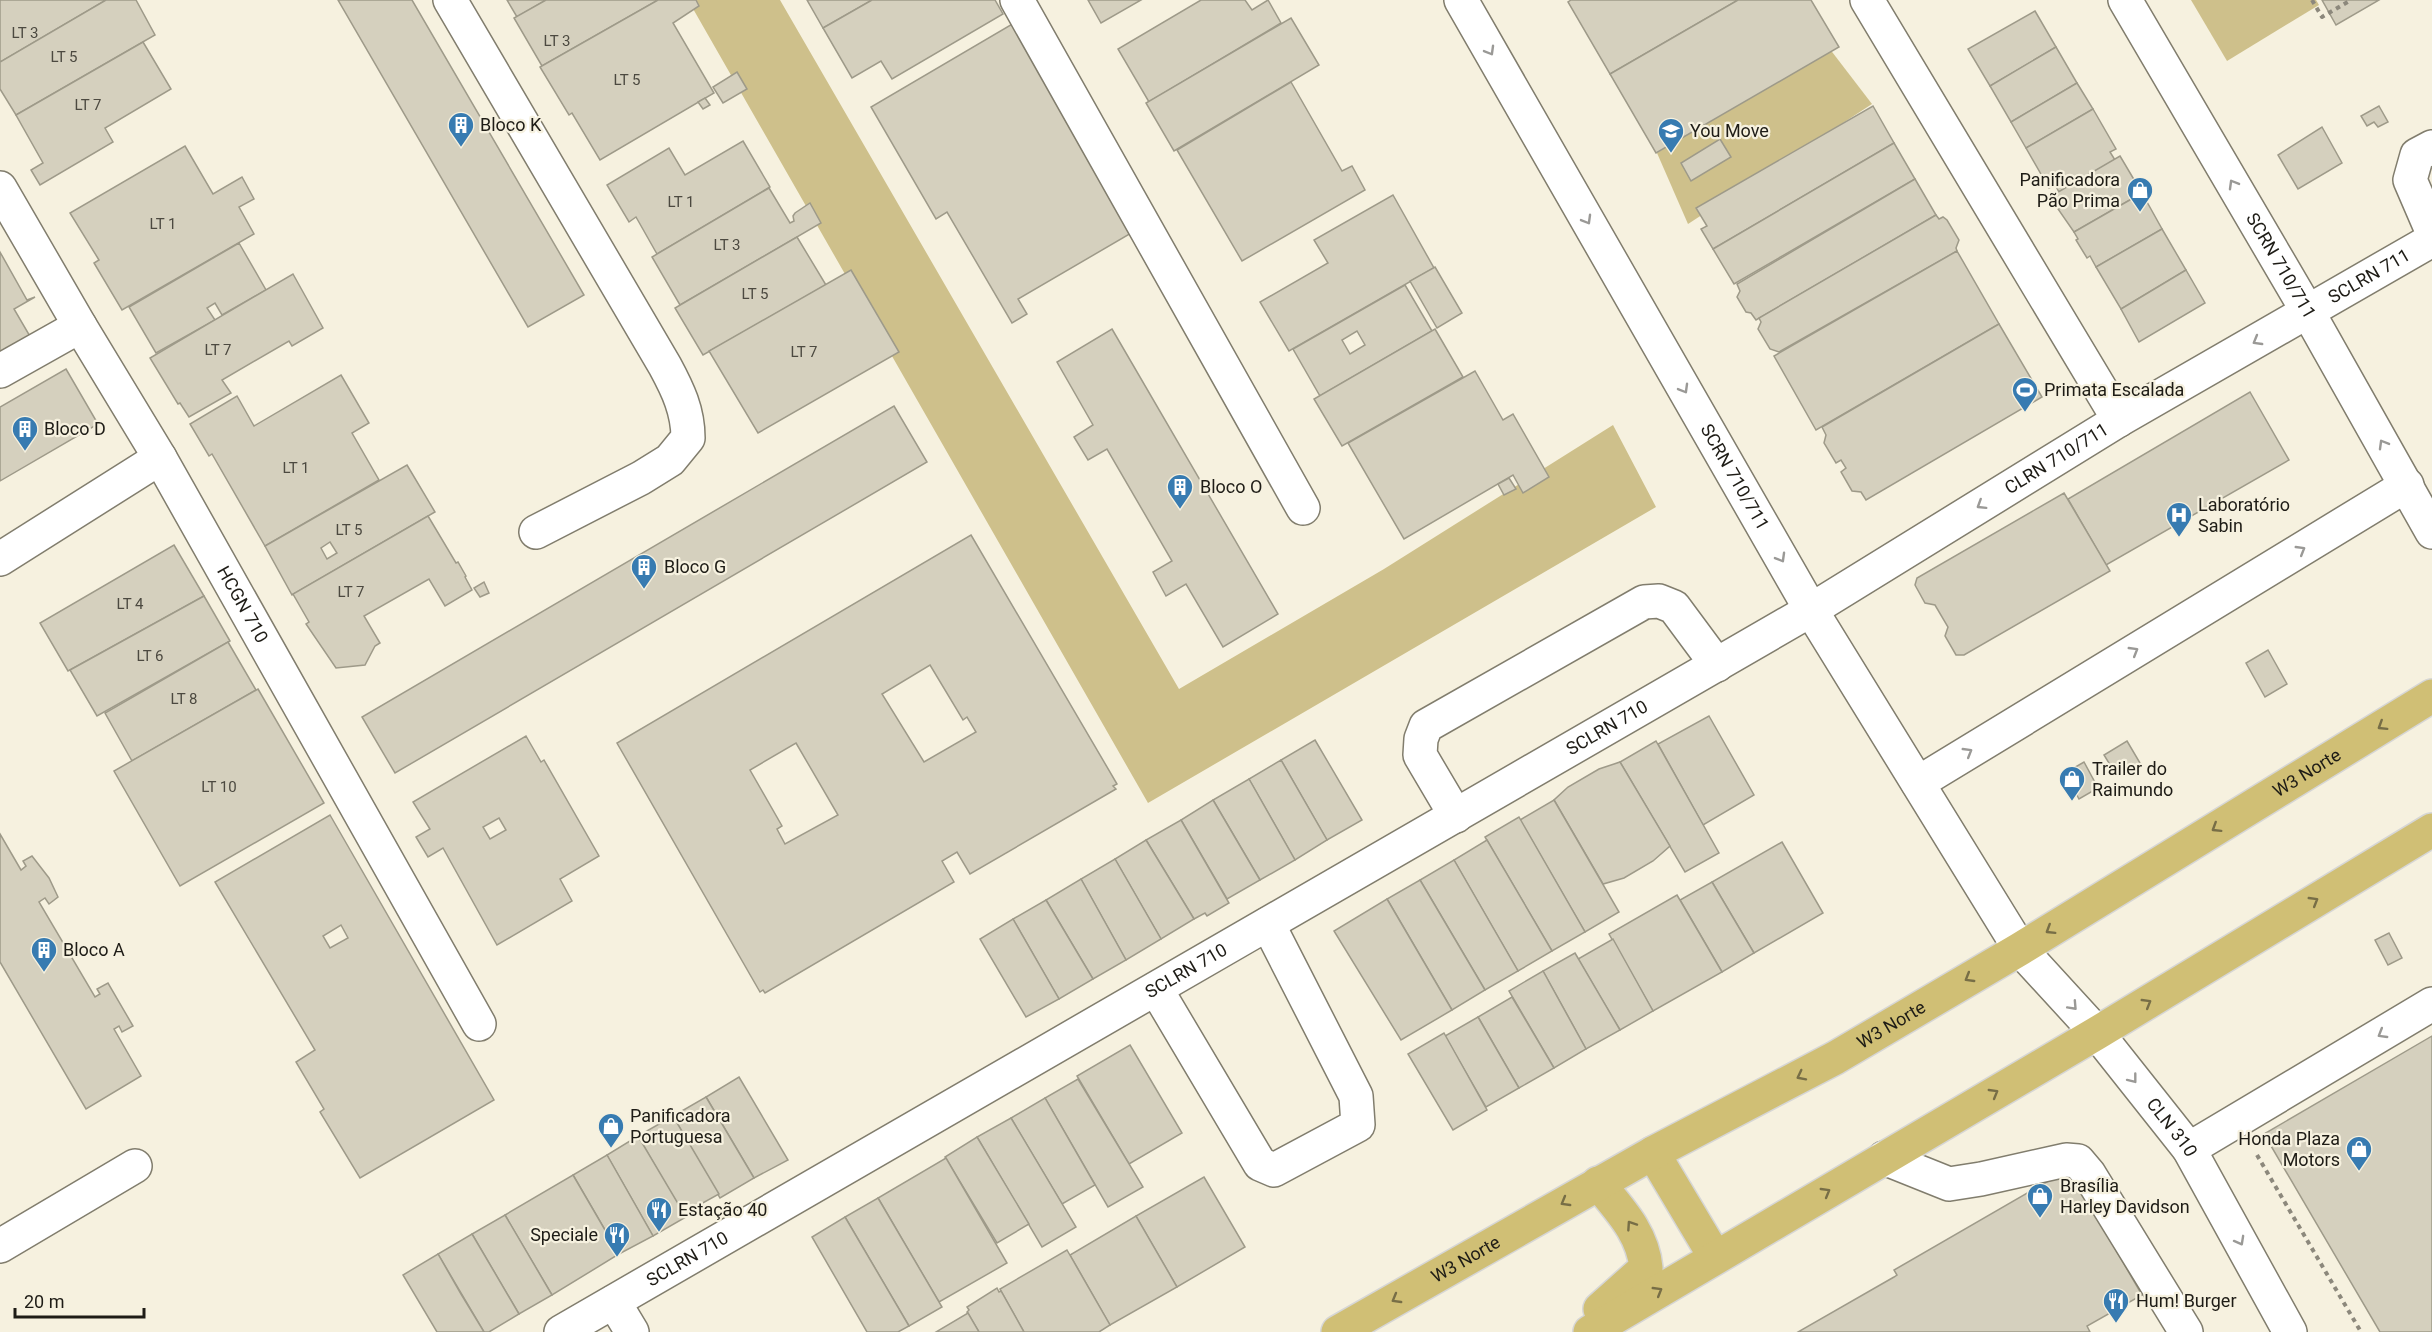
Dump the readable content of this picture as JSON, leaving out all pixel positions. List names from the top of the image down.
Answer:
{
  "streets": {
    "main road": ["W3 Norte"],
    "street": [
      "SCRN 710/711",
      "SCLRN 711",
      "CLRN 710/711",
      "HCGN 710",
      "SCLRN 710",
      "CLN 310"
    ]
  },
  "crossings": [
    ["SCRN 710/711", "SCLRN 711"],
    ["SCRN 710/711", "CLRN 710/711"],
    ["SCRN 710/711", "SCLRN 710"],
    ["SCRN 710/711", "W3 Norte"],
    ["SCRN 710/711", "CLN 310"],
    ["SCLRN 711", "CLRN 710/711"],
    ["CLRN 710/711", "SCLRN 710"],
    ["W3 Norte", "CLN 310"]
  ],
  "one_way": ["CLN 310"],
  "places": {
    "building": [
      "Bloco K",
      "Bloco D",
      "Bloco O",
      "Bloco G",
      "Bloco A"
    ],
    "school or university": ["You Move"],
    "shop": [
      "Panificadora Pão Prima",
      "Trailer do Raimundo",
      "Panificadora Portuguesa",
      "Honda Plaza Motors",
      "Brasília Harley Davidson"
    ],
    "sports": ["Primata Escalada"],
    "hospital": ["Laboratório Sabin"],
    "restaurant": ["Estação 40", "Speciale", "Hum! Burger"]
  },
  "house_numbers": [
    "LT 3",
    "LT 3",
    "LT 5",
    "LT 5",
    "LT 7",
    "LT 1",
    "LT 1",
    "LT 3",
    "LT 5",
    "LT 7",
    "LT 7",
    "LT 1",
    "LT 5",
    "LT 7",
    "LT 4",
    "LT 6",
    "LT 8",
    "LT 10"
  ],
  "scale_bar": "20 m"
}
